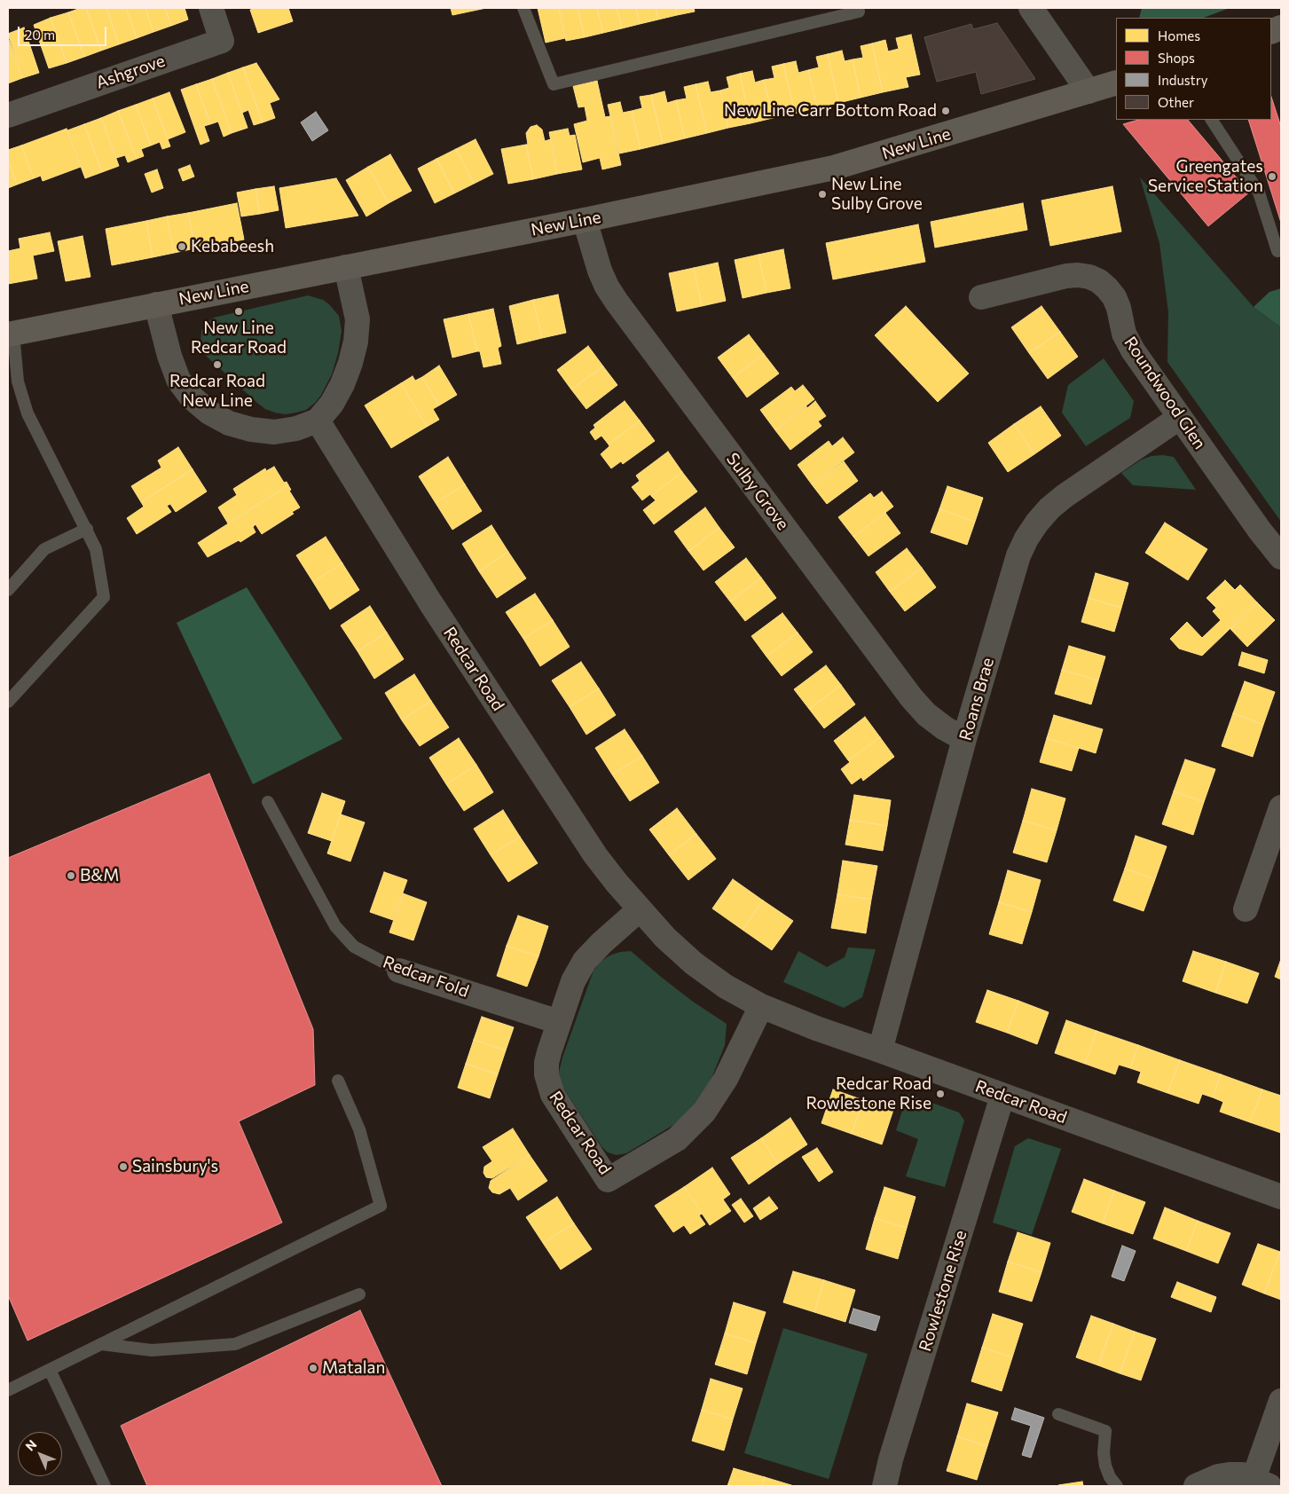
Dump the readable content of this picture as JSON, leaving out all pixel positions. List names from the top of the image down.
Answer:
{
  "streets": {
    "main road": ["New Line"],
    "street": [
      "Ashgrove",
      "Roundwood Glen",
      "Sulby Grove",
      "Redcar Road",
      "Roans Brae",
      "Redcar Fold",
      "Rowlestone Rise"
    ]
  },
  "crossings": [
    ["New Line", "Sulby Grove"],
    ["Roundwood Glen", "Roans Brae"],
    ["Sulby Grove", "Roans Brae"],
    ["Redcar Road", "Roans Brae"],
    ["Redcar Road", "Redcar Fold"],
    ["Redcar Road", "Rowlestone Rise"]
  ],
  "places": [
    "New Line Carr Bottom Road",
    "Greengates Service Station",
    "New Line Sulby Grove",
    "Kebabeesh",
    "New Line Redcar Road",
    "Redcar Road New Line",
    "B&M",
    "Redcar Road Rowlestone Rise",
    "Sainsbury's",
    "Matalan"
  ],
  "legend": [
    "Homes",
    "Shops",
    "Industry",
    "Other"
  ],
  "scale_bar": "20 m",
  "north": "top left"
}
